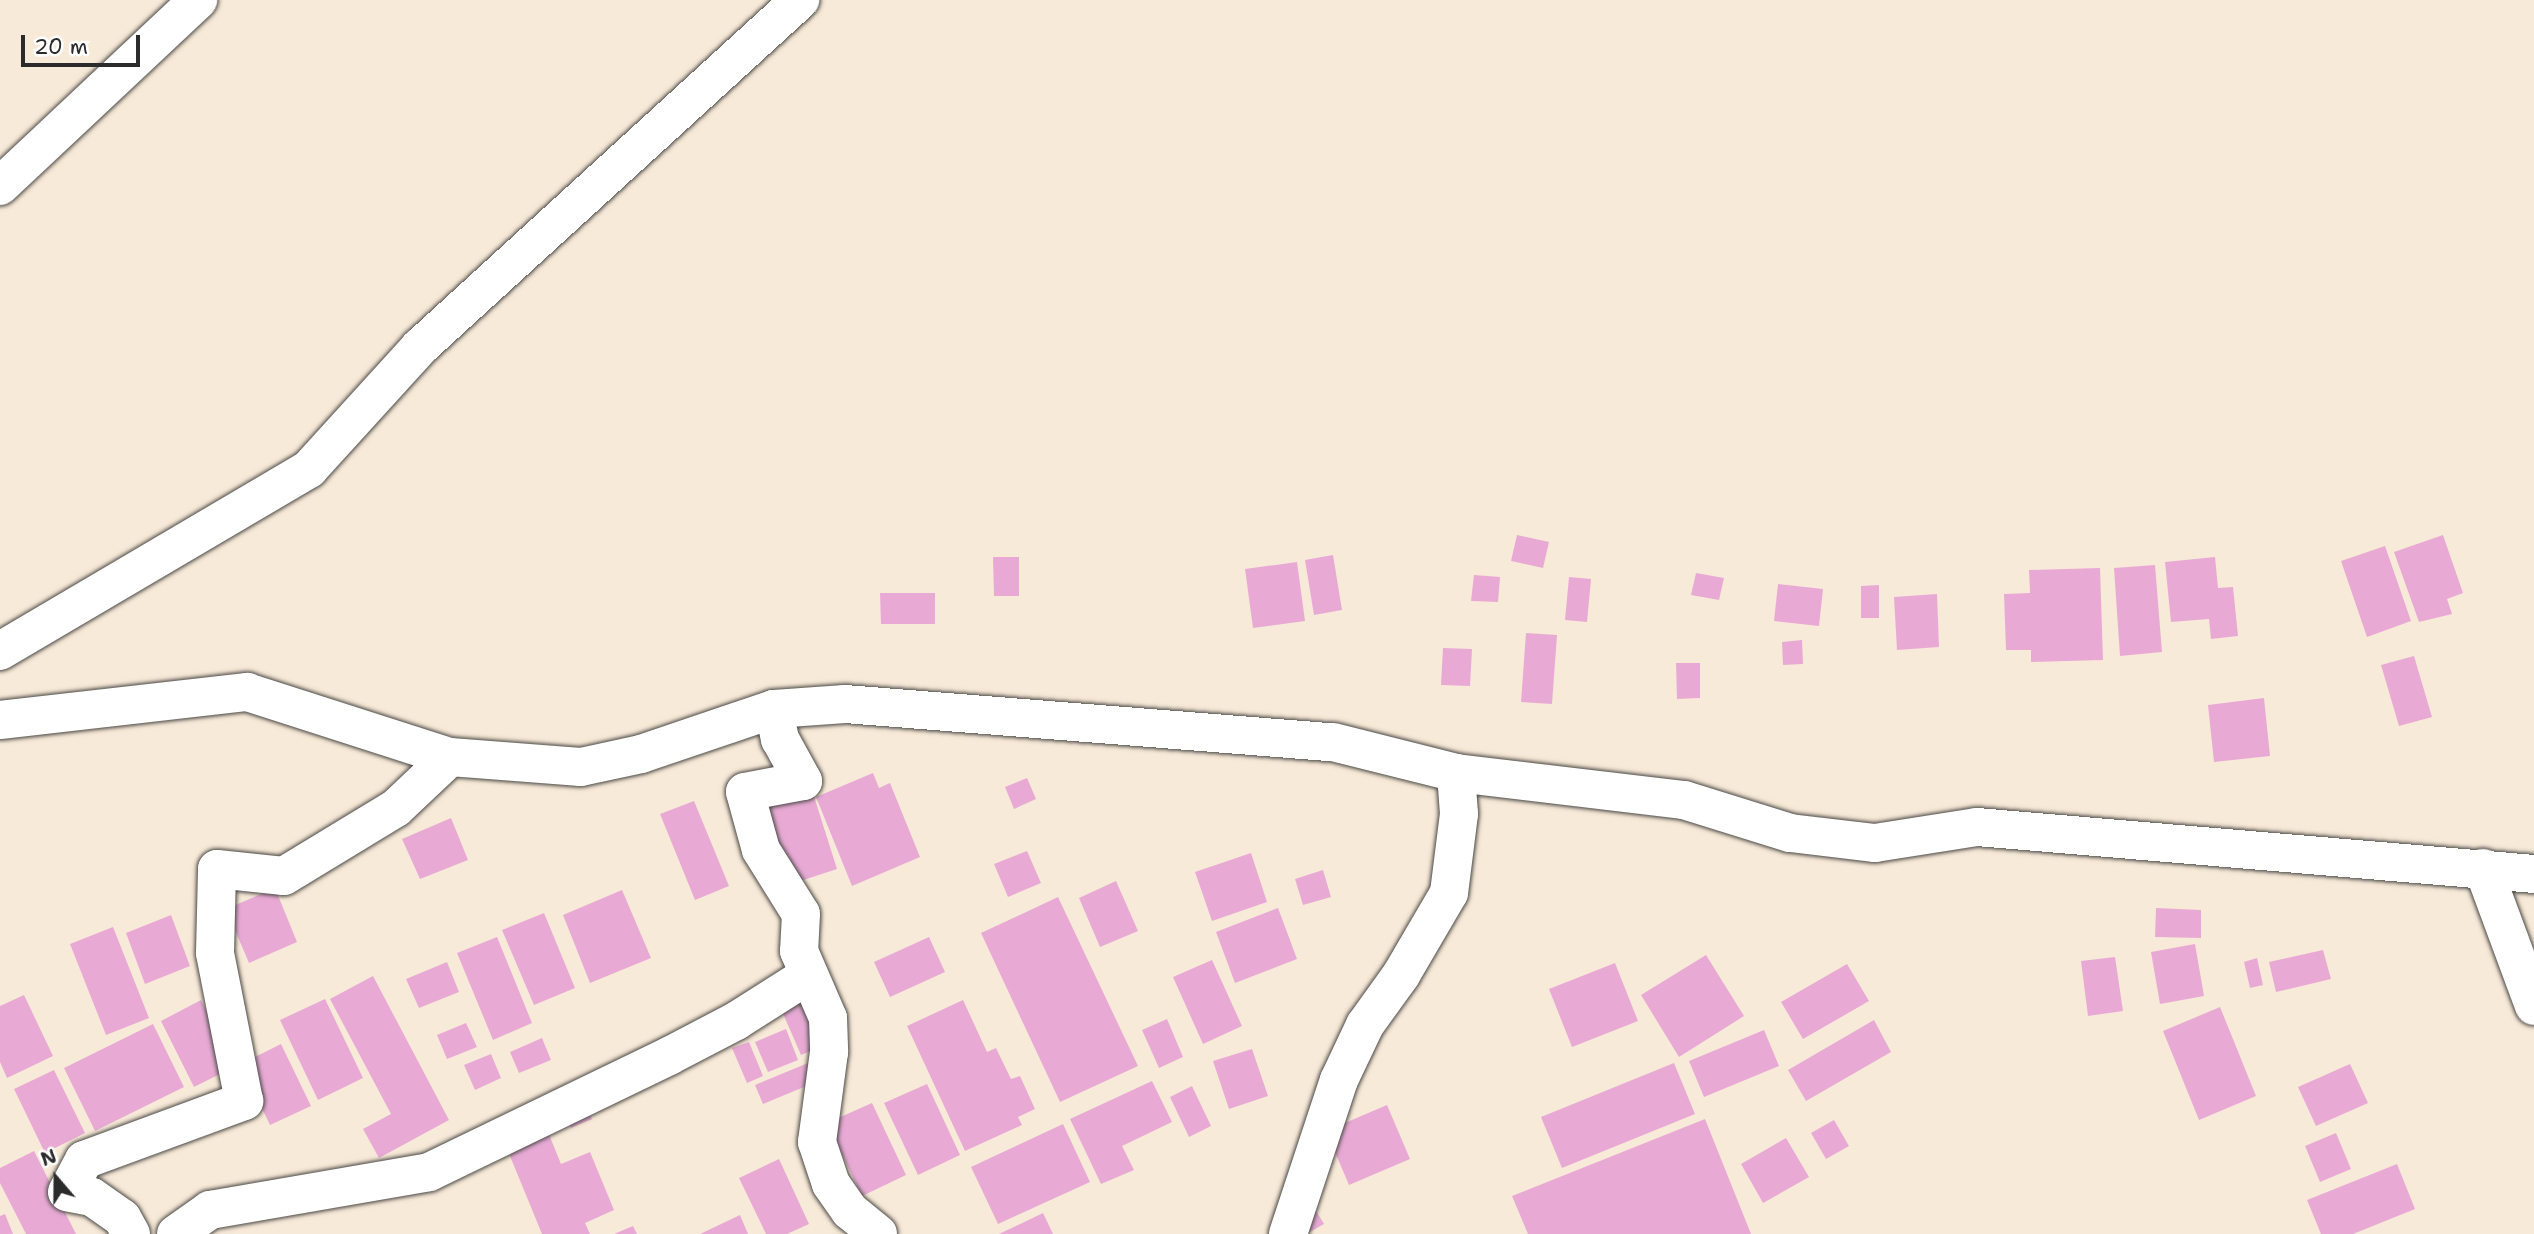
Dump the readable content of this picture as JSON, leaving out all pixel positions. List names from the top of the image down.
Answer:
{
  "scale_bar": "20 m",
  "north": "top"
}
